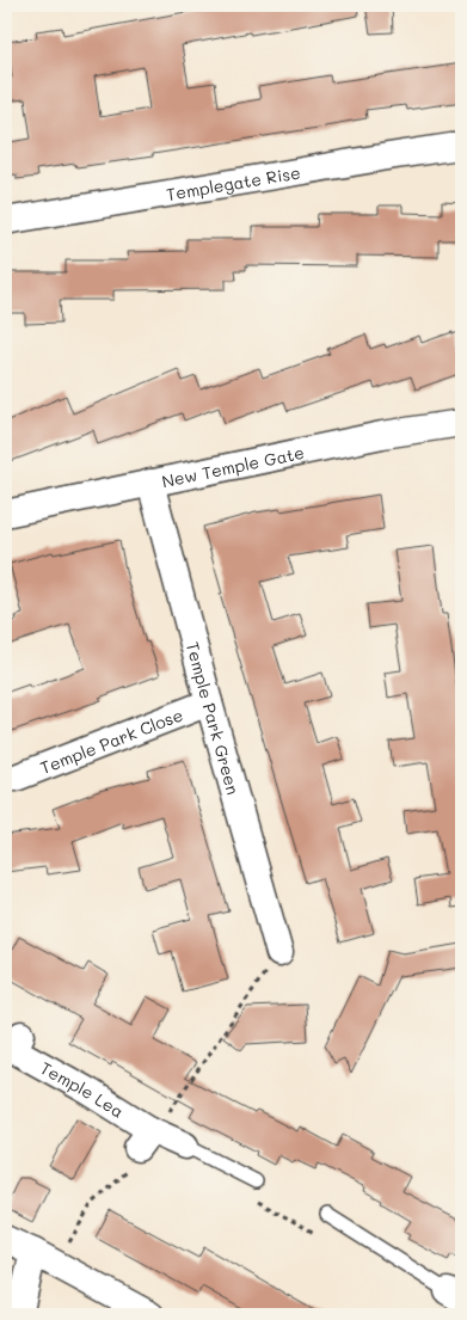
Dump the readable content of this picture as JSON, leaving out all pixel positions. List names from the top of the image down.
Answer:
{
  "streets": {
    "street": [
      "Templegate Rise",
      "New Temple Gate",
      "Temple Park Green",
      "Temple Park Close",
      "Temple Lea"
    ]
  },
  "crossings": [
    ["New Temple Gate", "Temple Park Green"],
    ["Temple Park Green", "Temple Park Close"]
  ]
}
